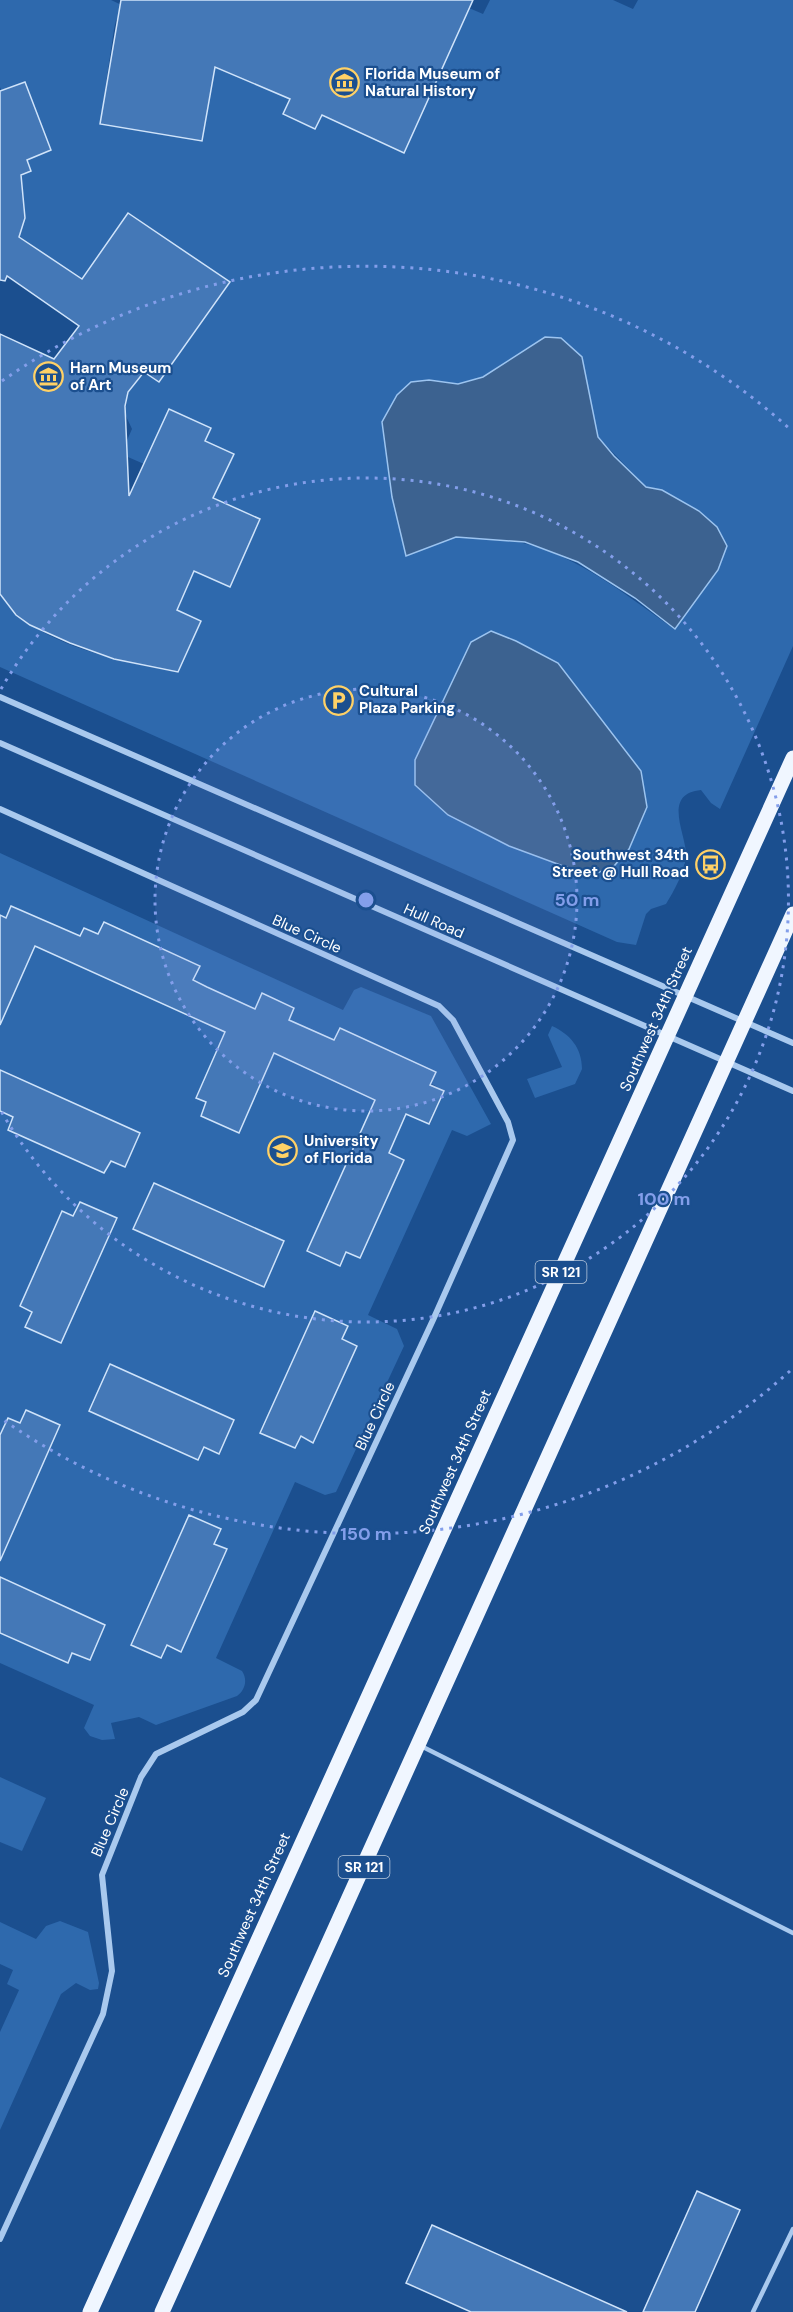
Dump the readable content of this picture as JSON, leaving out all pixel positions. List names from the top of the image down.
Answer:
{
  "streets": {
    "main road": ["Southwest 34th Street", "SR 121"],
    "street": ["Hull Road", "Blue Circle"]
  },
  "crossings": [
    ["Hull Road", "Southwest 34th Street"],
    ["Hull Road", "SR 121"]
  ],
  "places": {
    "museum": ["Florida Museum of Natural History", "Harn Museum of Art"],
    "parking": ["Cultural Plaza Parking"],
    "bus stop": ["Southwest 34th Street @ Hull Road"],
    "school or university": ["University of Florida"]
  },
  "rings": ["50 m", "100 m", "150 m"]
}
